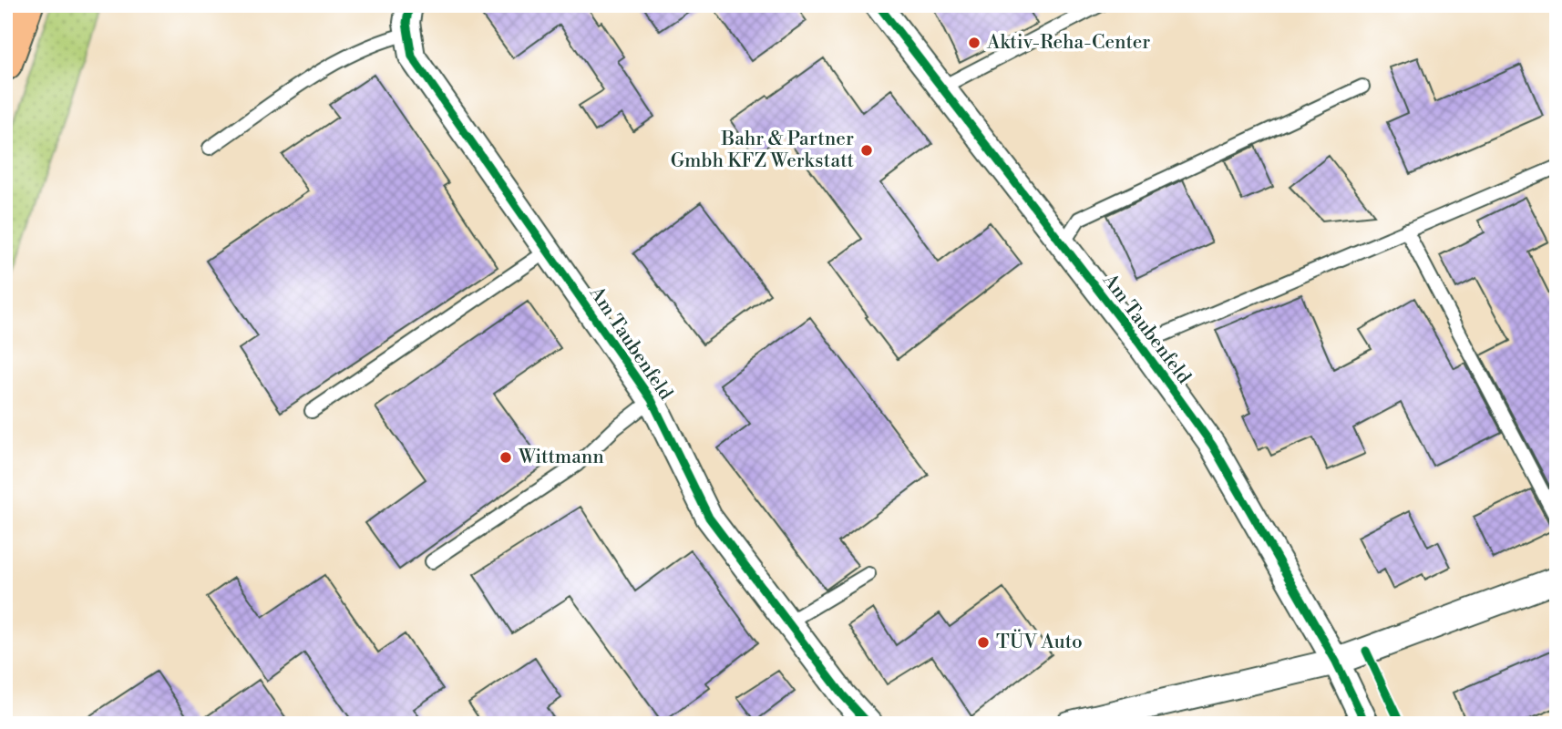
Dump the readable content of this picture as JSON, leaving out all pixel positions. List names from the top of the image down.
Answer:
{
  "streets": {
    "street": ["Am Taubenfeld"]
  },
  "places": [
    "Aktiv-Reha-Center",
    "Bahr & Partner Gmbh KFZ Werkstatt",
    "Wittmann",
    "TÜV Auto"
  ]
}
